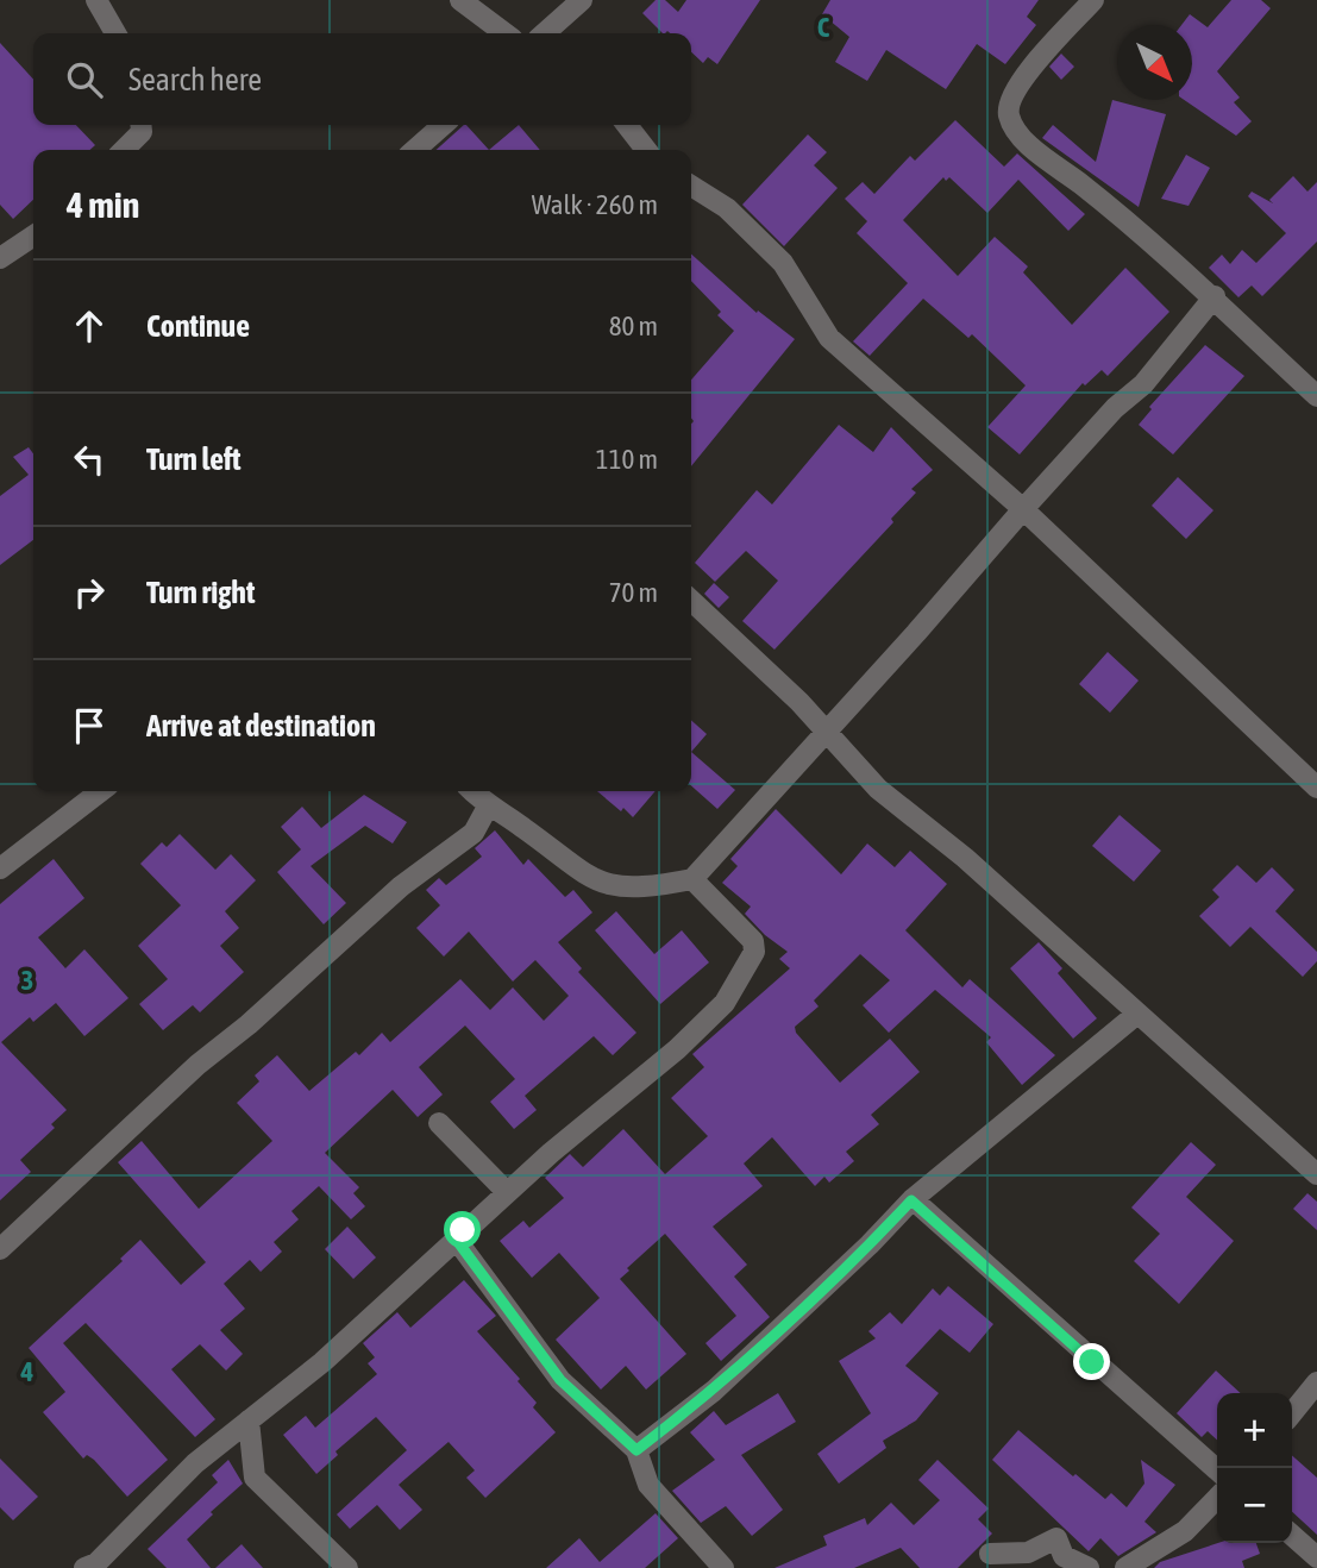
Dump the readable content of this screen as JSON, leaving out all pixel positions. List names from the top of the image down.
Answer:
{
  "north": "bottom right",
  "page": {
    "search": "Search here",
    "heading": ["4 min", "Walk · 260 m"],
    "list": [
      ["Continue", "80 m"],
      ["Turn left", "110 m"],
      ["Turn right", "70 m"],
      "Arrive at destination"
    ],
    "map_buttons": ["+", "−"]
  },
  "grid": {
    "columns": ["C"],
    "rows": ["3", "4"]
  }
}
